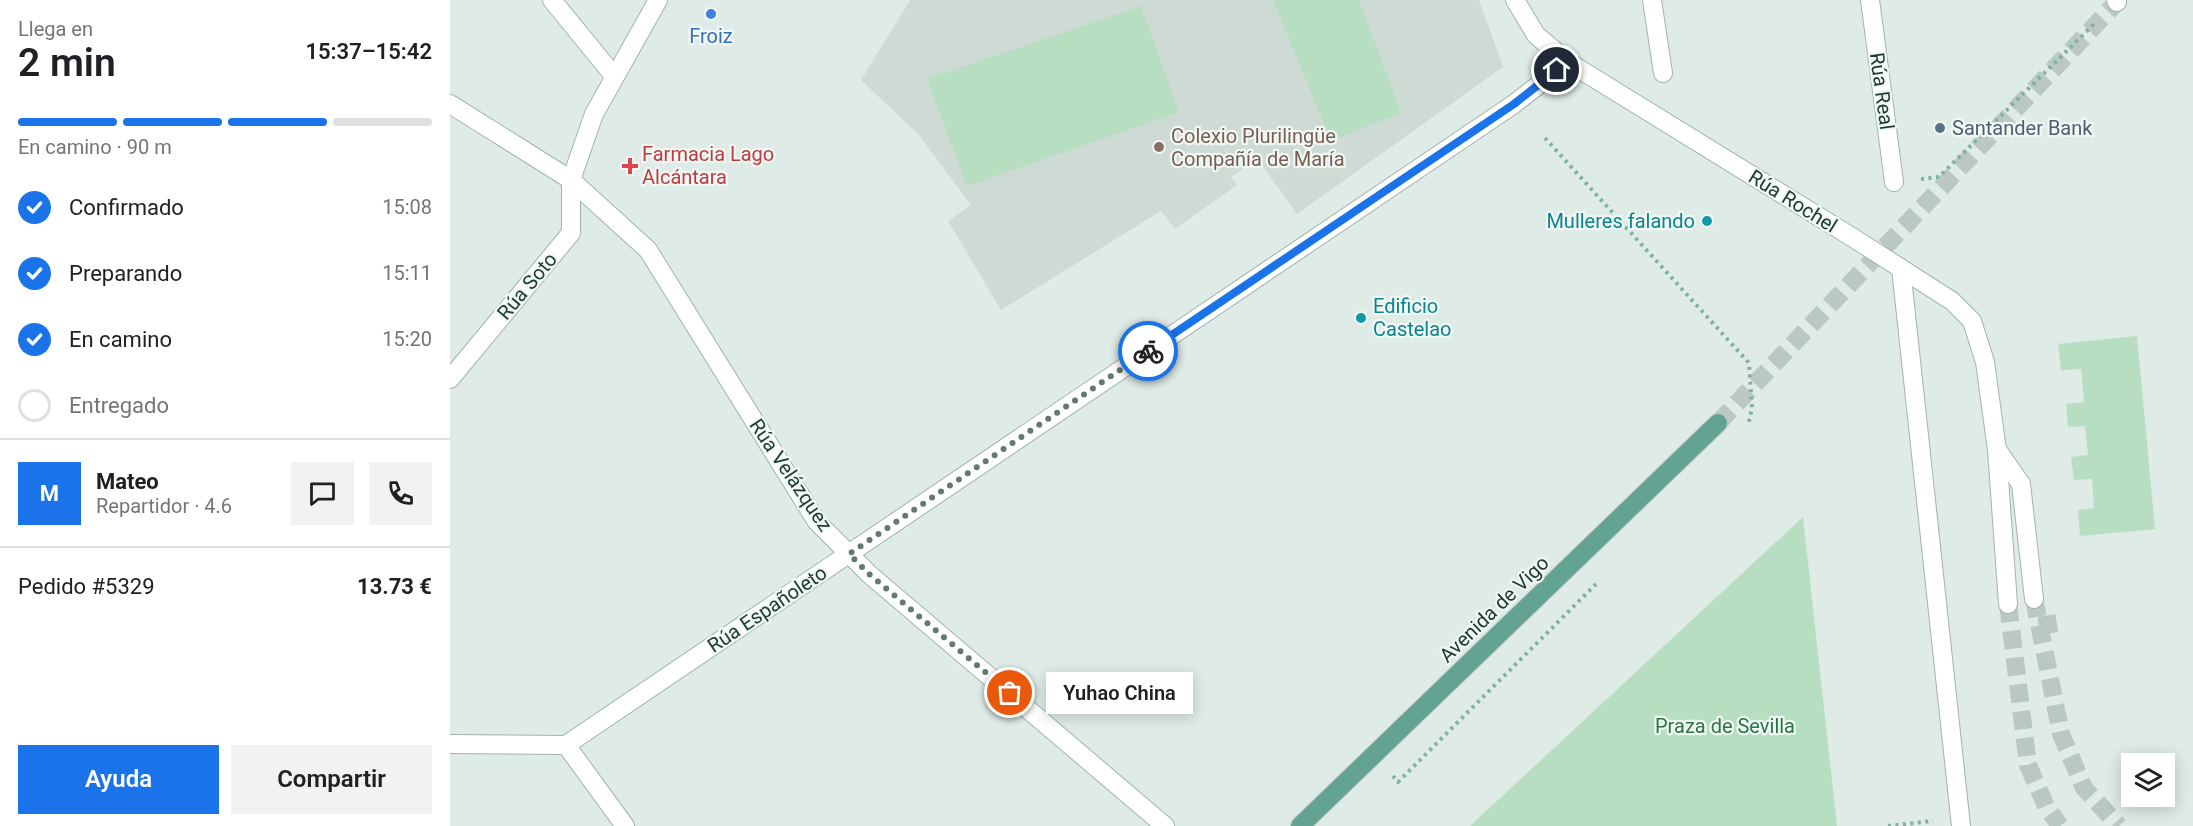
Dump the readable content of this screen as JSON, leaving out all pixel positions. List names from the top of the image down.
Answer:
{
  "streets": {
    "main road": ["Avenida de Vigo"],
    "street": [
      "Rúa Real",
      "Rúa Rochel",
      "Rúa Soto",
      "Rúa Velázquez",
      "Rúa Españoleto"
    ]
  },
  "crossings": [
    ["Rúa Rochel", "Rúa Españoleto"],
    ["Rúa Soto", "Rúa Velázquez"],
    ["Rúa Velázquez", "Rúa Españoleto"]
  ],
  "parks": ["Praza de Sevilla"],
  "places": {
    "other": [
      "Froiz",
      "Santander Bank",
      "Colexio Plurilingüe Compañía de María",
      "Mulleres falando",
      "Edificio Castelao",
      "Yuhao China"
    ],
    "health": ["Farmacia Lago Alcántara"]
  },
  "page": {
    "heading": ["2 min", "Llega en", "15:37–15:42"],
    "panel": [
      "Mateo",
      "Repartidor · 4.6",
      "Pedido #5329",
      "13.73 €"
    ],
    "bar": "En camino · 90 m",
    "list": [
      ["Confirmado", "15:08"],
      ["Preparando", "15:11"],
      ["En camino", "15:20"],
      "Entregado"
    ],
    "round": "M",
    "bubble": "Yuhao China",
    "buttons": ["Ayuda", "Compartir"]
  }
}
